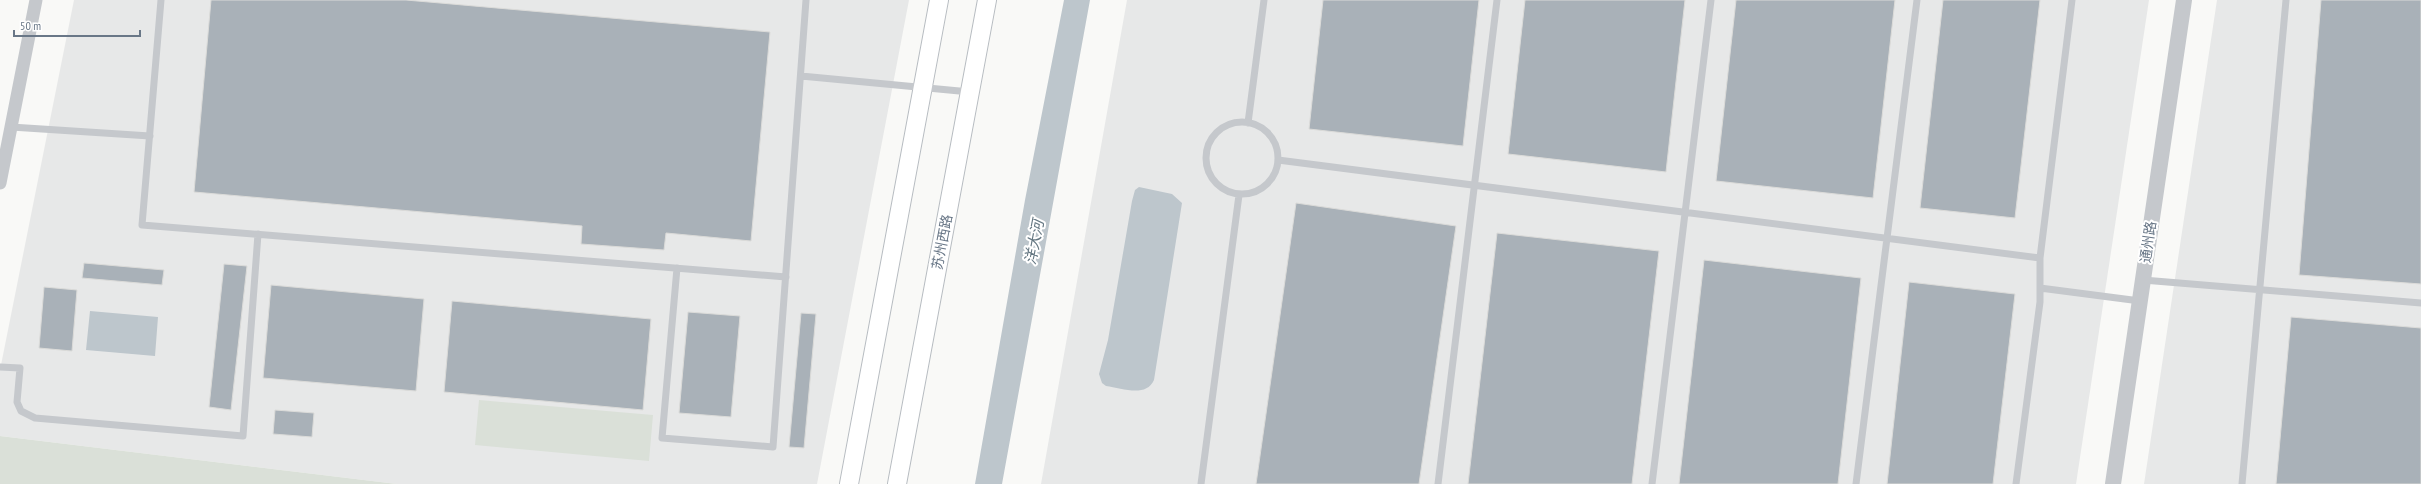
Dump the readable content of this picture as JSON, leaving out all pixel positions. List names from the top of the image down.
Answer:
{
  "streets": {
    "main road": ["苏州西路"],
    "street": ["通州路"]
  },
  "water": ["洋大河"],
  "scale_bar": "50 m"
}
